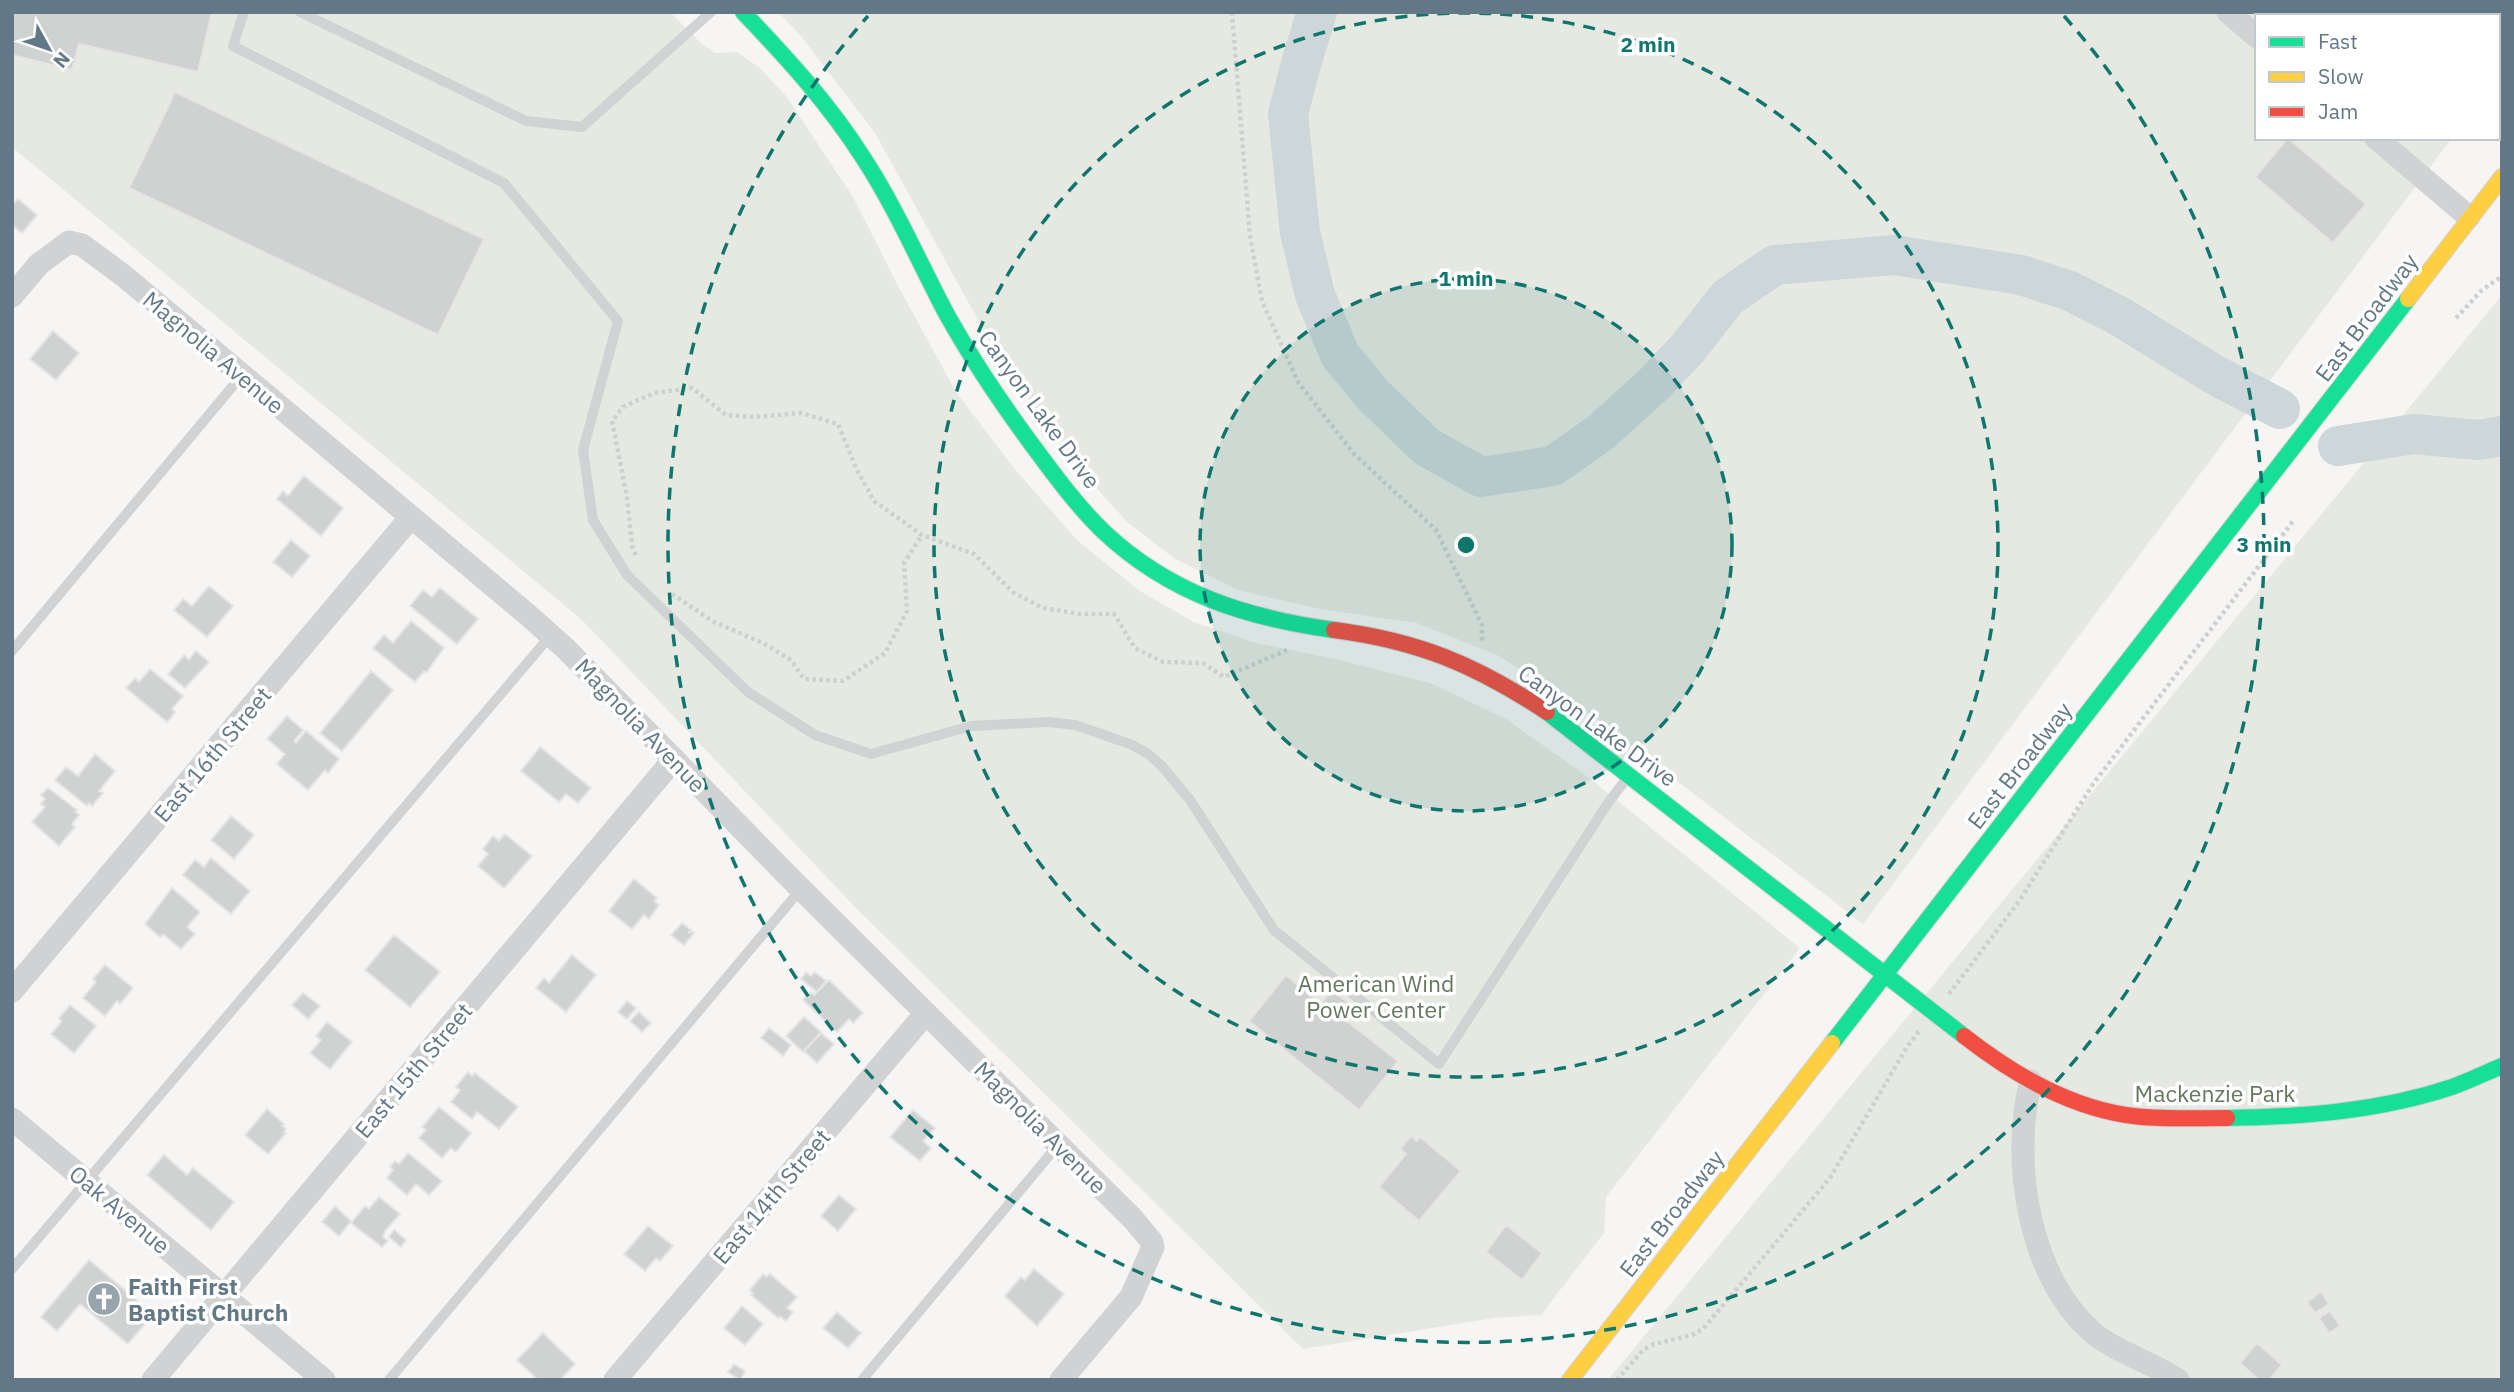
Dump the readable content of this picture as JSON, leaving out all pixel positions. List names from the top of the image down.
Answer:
{
  "streets": {
    "street": [
      "East Broadway",
      "Magnolia Avenue",
      "Canyon Lake Drive",
      "East 16th Street",
      "East 15th Street",
      "East 14th Street",
      "Oak Avenue"
    ]
  },
  "crossings": [
    ["East Broadway", "Canyon Lake Drive"],
    ["Magnolia Avenue", "East 16th Street"],
    ["Magnolia Avenue", "East 15th Street"],
    ["Magnolia Avenue", "East 14th Street"],
    ["East 15th Street", "Oak Avenue"]
  ],
  "parks": ["American Wind Power Center", "Mackenzie Park"],
  "places": {
    "church": ["Faith First Baptist Church"]
  },
  "legend": ["Fast", "Slow", "Jam"],
  "north": "bottom right",
  "rings": ["2 min", "1 min", "3 min"]
}
